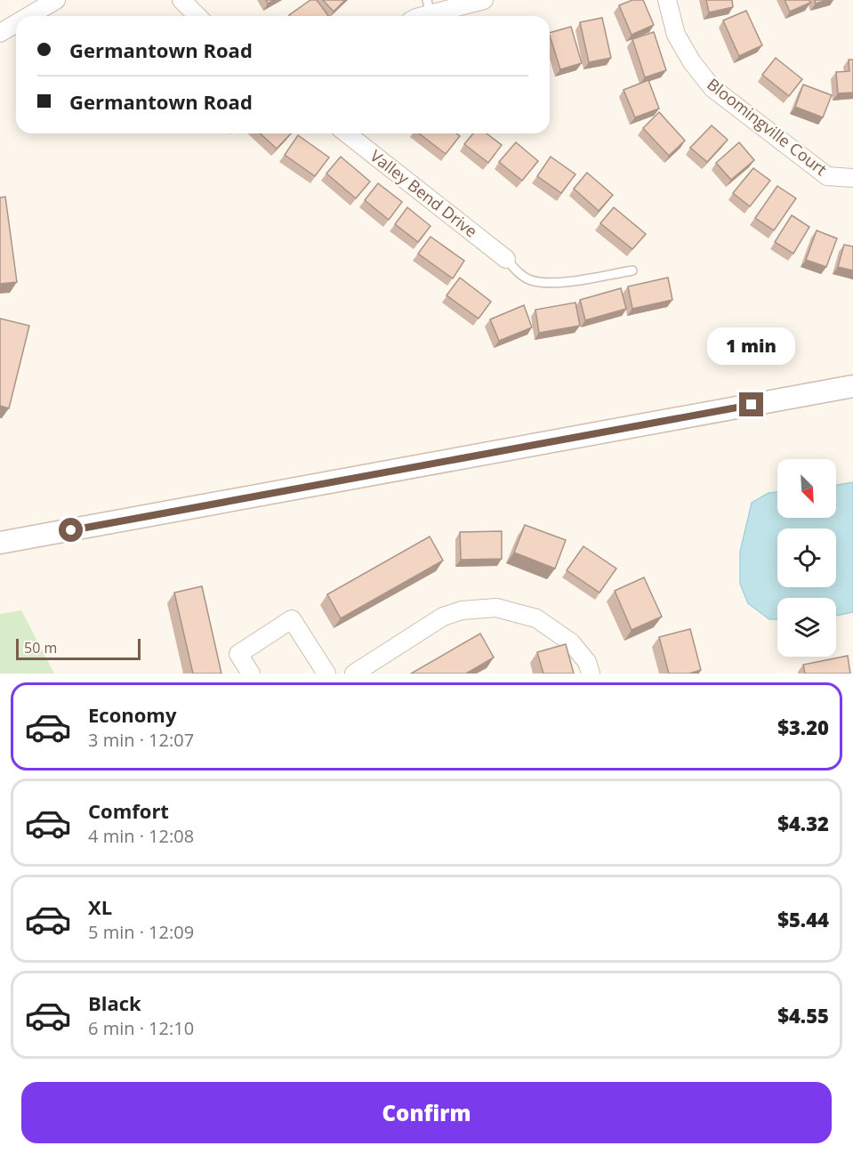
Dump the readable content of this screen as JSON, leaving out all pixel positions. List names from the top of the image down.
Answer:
{
  "streets": {
    "street": ["Bloomingville Court", "Valley Bend Drive"]
  },
  "scale_bar": "50 m",
  "north": "bottom right",
  "page": {
    "banner": ["Germantown Road", "Germantown Road"],
    "bubble": "1 min",
    "scale": "50 m",
    "list": [
      {
        "name": "Economy",
        "note": "3 min · 12:07",
        "value": "$3.20"
      },
      {
        "name": "Comfort",
        "note": "4 min · 12:08",
        "value": "$4.32"
      },
      {
        "name": "XL",
        "note": "5 min · 12:09",
        "value": "$5.44"
      },
      {
        "name": "Black",
        "note": "6 min · 12:10",
        "value": "$4.55"
      }
    ],
    "buttons": "Confirm"
  }
}
